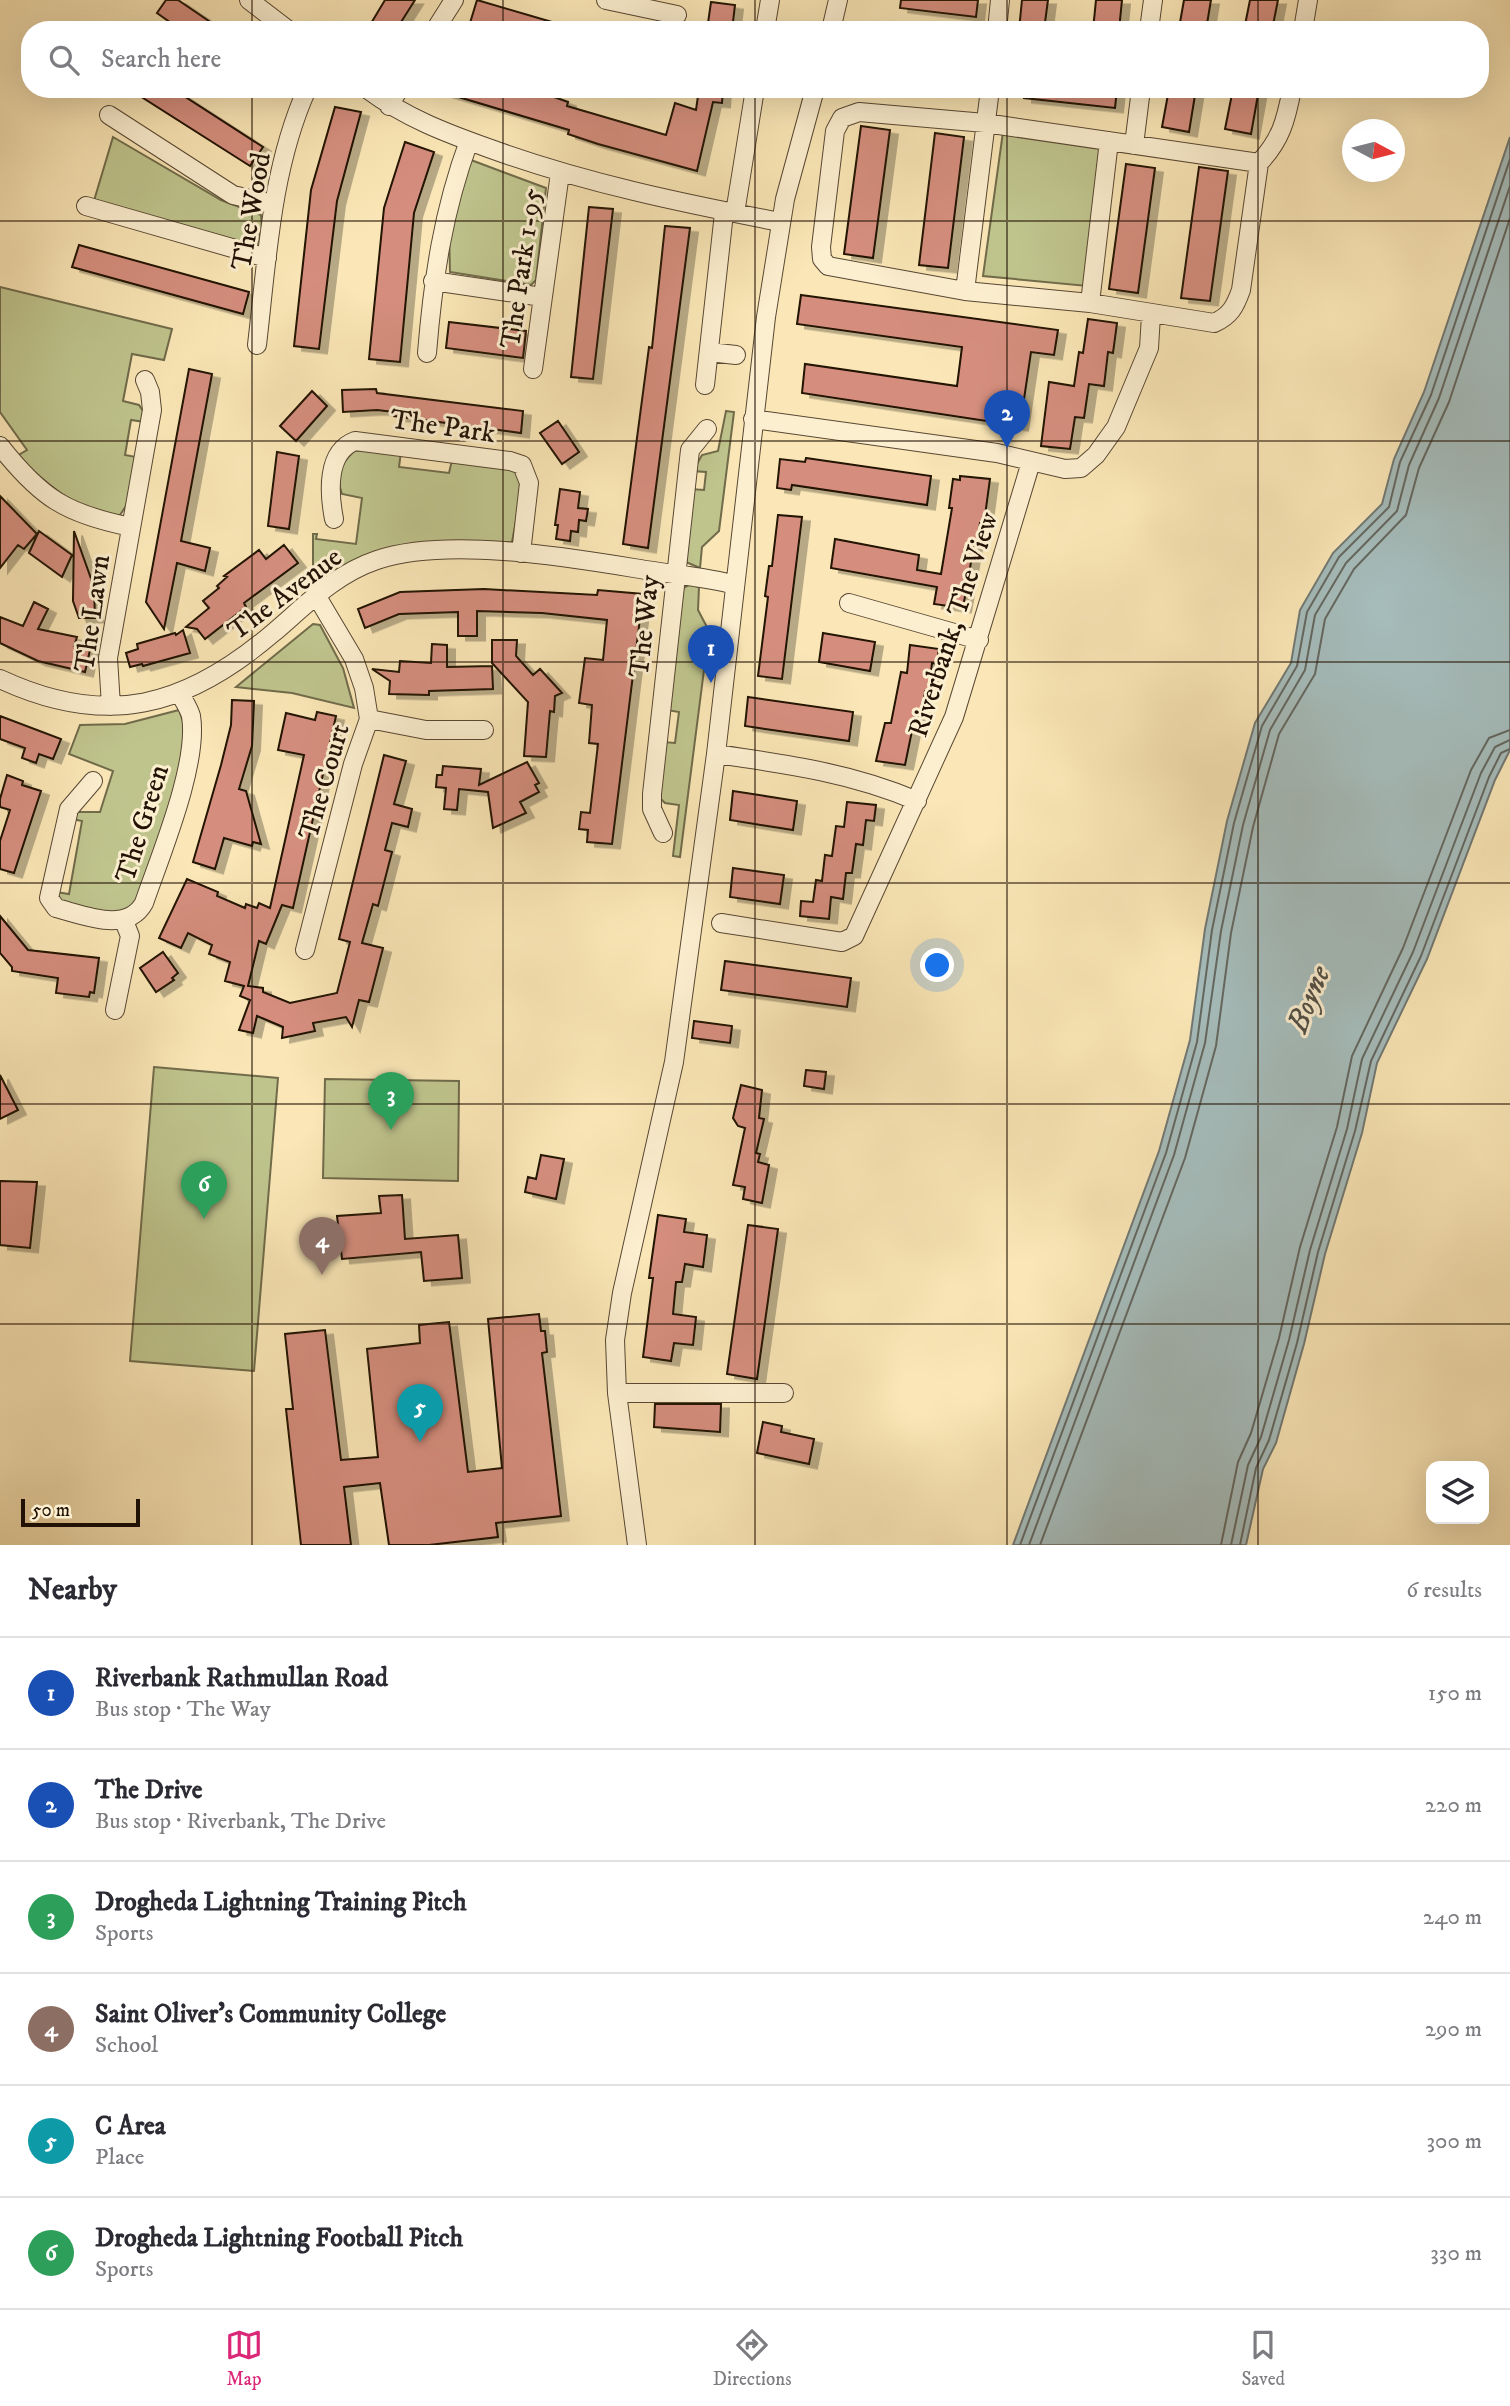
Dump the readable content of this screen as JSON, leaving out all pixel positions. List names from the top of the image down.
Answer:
{
  "streets": {
    "street": [
      "The Wood",
      "The Park 1-95",
      "The Park",
      "The Avenue",
      "The Lawn",
      "Riverbank, The View",
      "The Way",
      "The Court",
      "The Green"
    ]
  },
  "crossings": [
    ["The Park", "The Avenue"],
    ["The Avenue", "The Lawn"],
    ["The Avenue", "The Way"],
    ["The Avenue", "The Court"],
    ["The Avenue", "The Green"]
  ],
  "water": ["Boyne"],
  "scale_bar": "50 m",
  "north": "right",
  "page": {
    "search": "Search here",
    "pins": [
      "2",
      "1",
      "3",
      "6",
      "4",
      "5"
    ],
    "scale": "50 m",
    "heading": ["Nearby", "6 results"],
    "list": [
      {
        "mark": "1",
        "name": "Riverbank Rathmullan Road",
        "note": "Bus stop · The Way",
        "value": "150 m"
      },
      {
        "mark": "2",
        "name": "The Drive",
        "note": "Bus stop · Riverbank, The Drive",
        "value": "220 m"
      },
      {
        "mark": "3",
        "name": "Drogheda Lightning Training Pitch",
        "note": "Sports",
        "value": "240 m"
      },
      {
        "mark": "4",
        "name": "Saint Oliver's Community College",
        "note": "School",
        "value": "290 m"
      },
      {
        "mark": "5",
        "name": "C Area",
        "note": "Place",
        "value": "300 m"
      },
      {
        "mark": "6",
        "name": "Drogheda Lightning Football Pitch",
        "note": "Sports",
        "value": "330 m"
      }
    ],
    "nav": ["Map", "Directions", "Saved"]
  }
}
